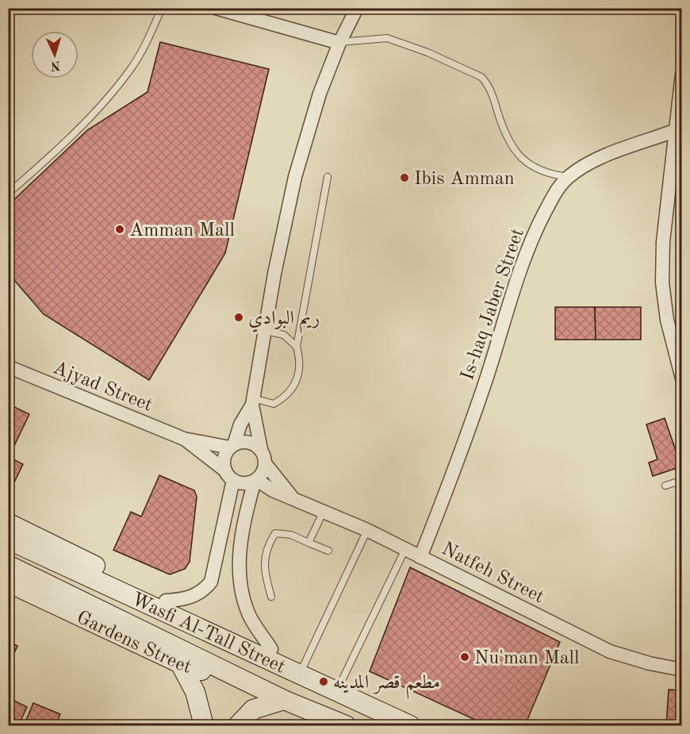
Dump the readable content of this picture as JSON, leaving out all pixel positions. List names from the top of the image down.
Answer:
{
  "streets": {
    "main road": ["Wasfi Al-Tall Street", "Gardens Street"],
    "street": ["Is-haq Jaber Street", "Ajyad Street", "Natfeh Street"]
  },
  "crossings": [
    ["Is-haq Jaber Street", "Natfeh Street"],
    ["Ajyad Street", "Natfeh Street"],
    ["Wasfi Al-Tall Street", "Gardens Street"]
  ],
  "places": [
    "Ibis Amman",
    "Amman Mall",
    "ريم البوادي",
    "Nu'man Mall",
    "مطعم قصر المدينه"
  ],
  "north": "bottom"
}
